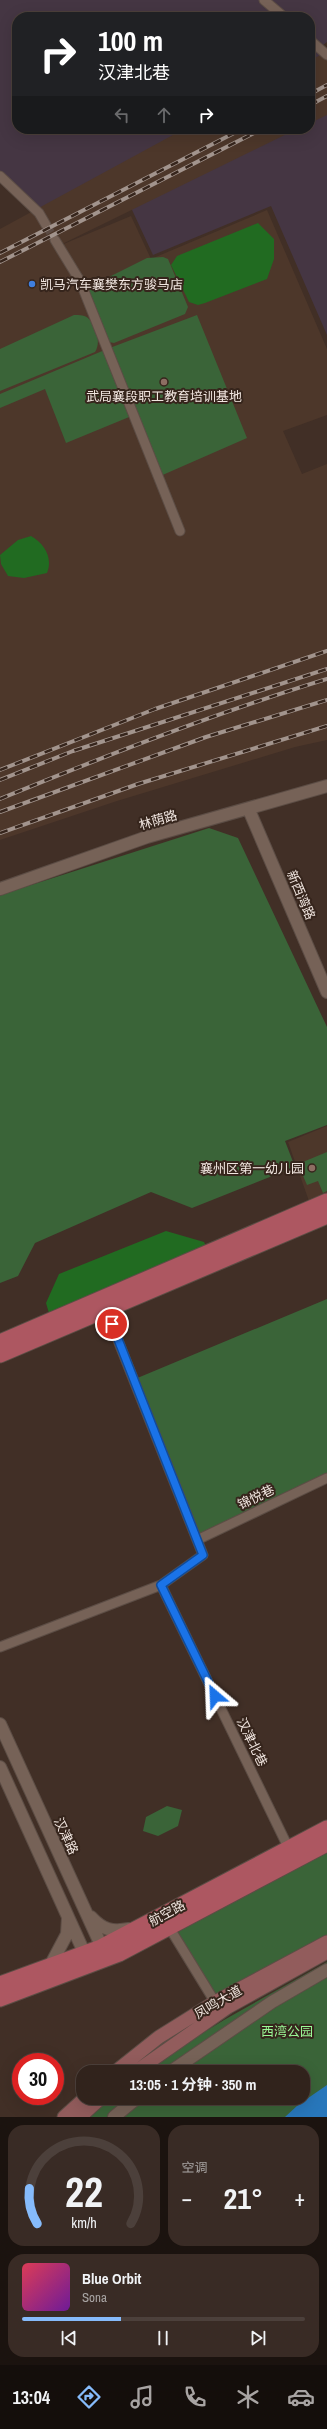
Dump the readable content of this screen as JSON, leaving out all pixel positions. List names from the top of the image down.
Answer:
{
  "streets": {
    "main road": ["航空路", "凤鸣大道"],
    "street": [
      "林荫路",
      "新西湾路",
      "锦悦巷",
      "汉津北巷",
      "汉津路"
    ]
  },
  "crossings": [
    ["林荫路", "新西湾路"],
    ["汉津北巷", "航空路"],
    ["汉津路", "航空路"]
  ],
  "parks": ["西湾公园"],
  "places": ["凯马汽车襄樊东方骏马店", "武局襄段职工教育培训基地", "襄州区第一幼儿园"],
  "page": {
    "turn": ["100 m", "汉津北巷"],
    "limit": "30",
    "trip": "13:05 · 1 分钟 · 350 m",
    "tile": "空调",
    "heat": ["−", "21°", "+"],
    "song": ["Blue Orbit", "Sona"],
    "tabs": "13:04",
    "gauge": ["22", "km/h"]
  }
}
